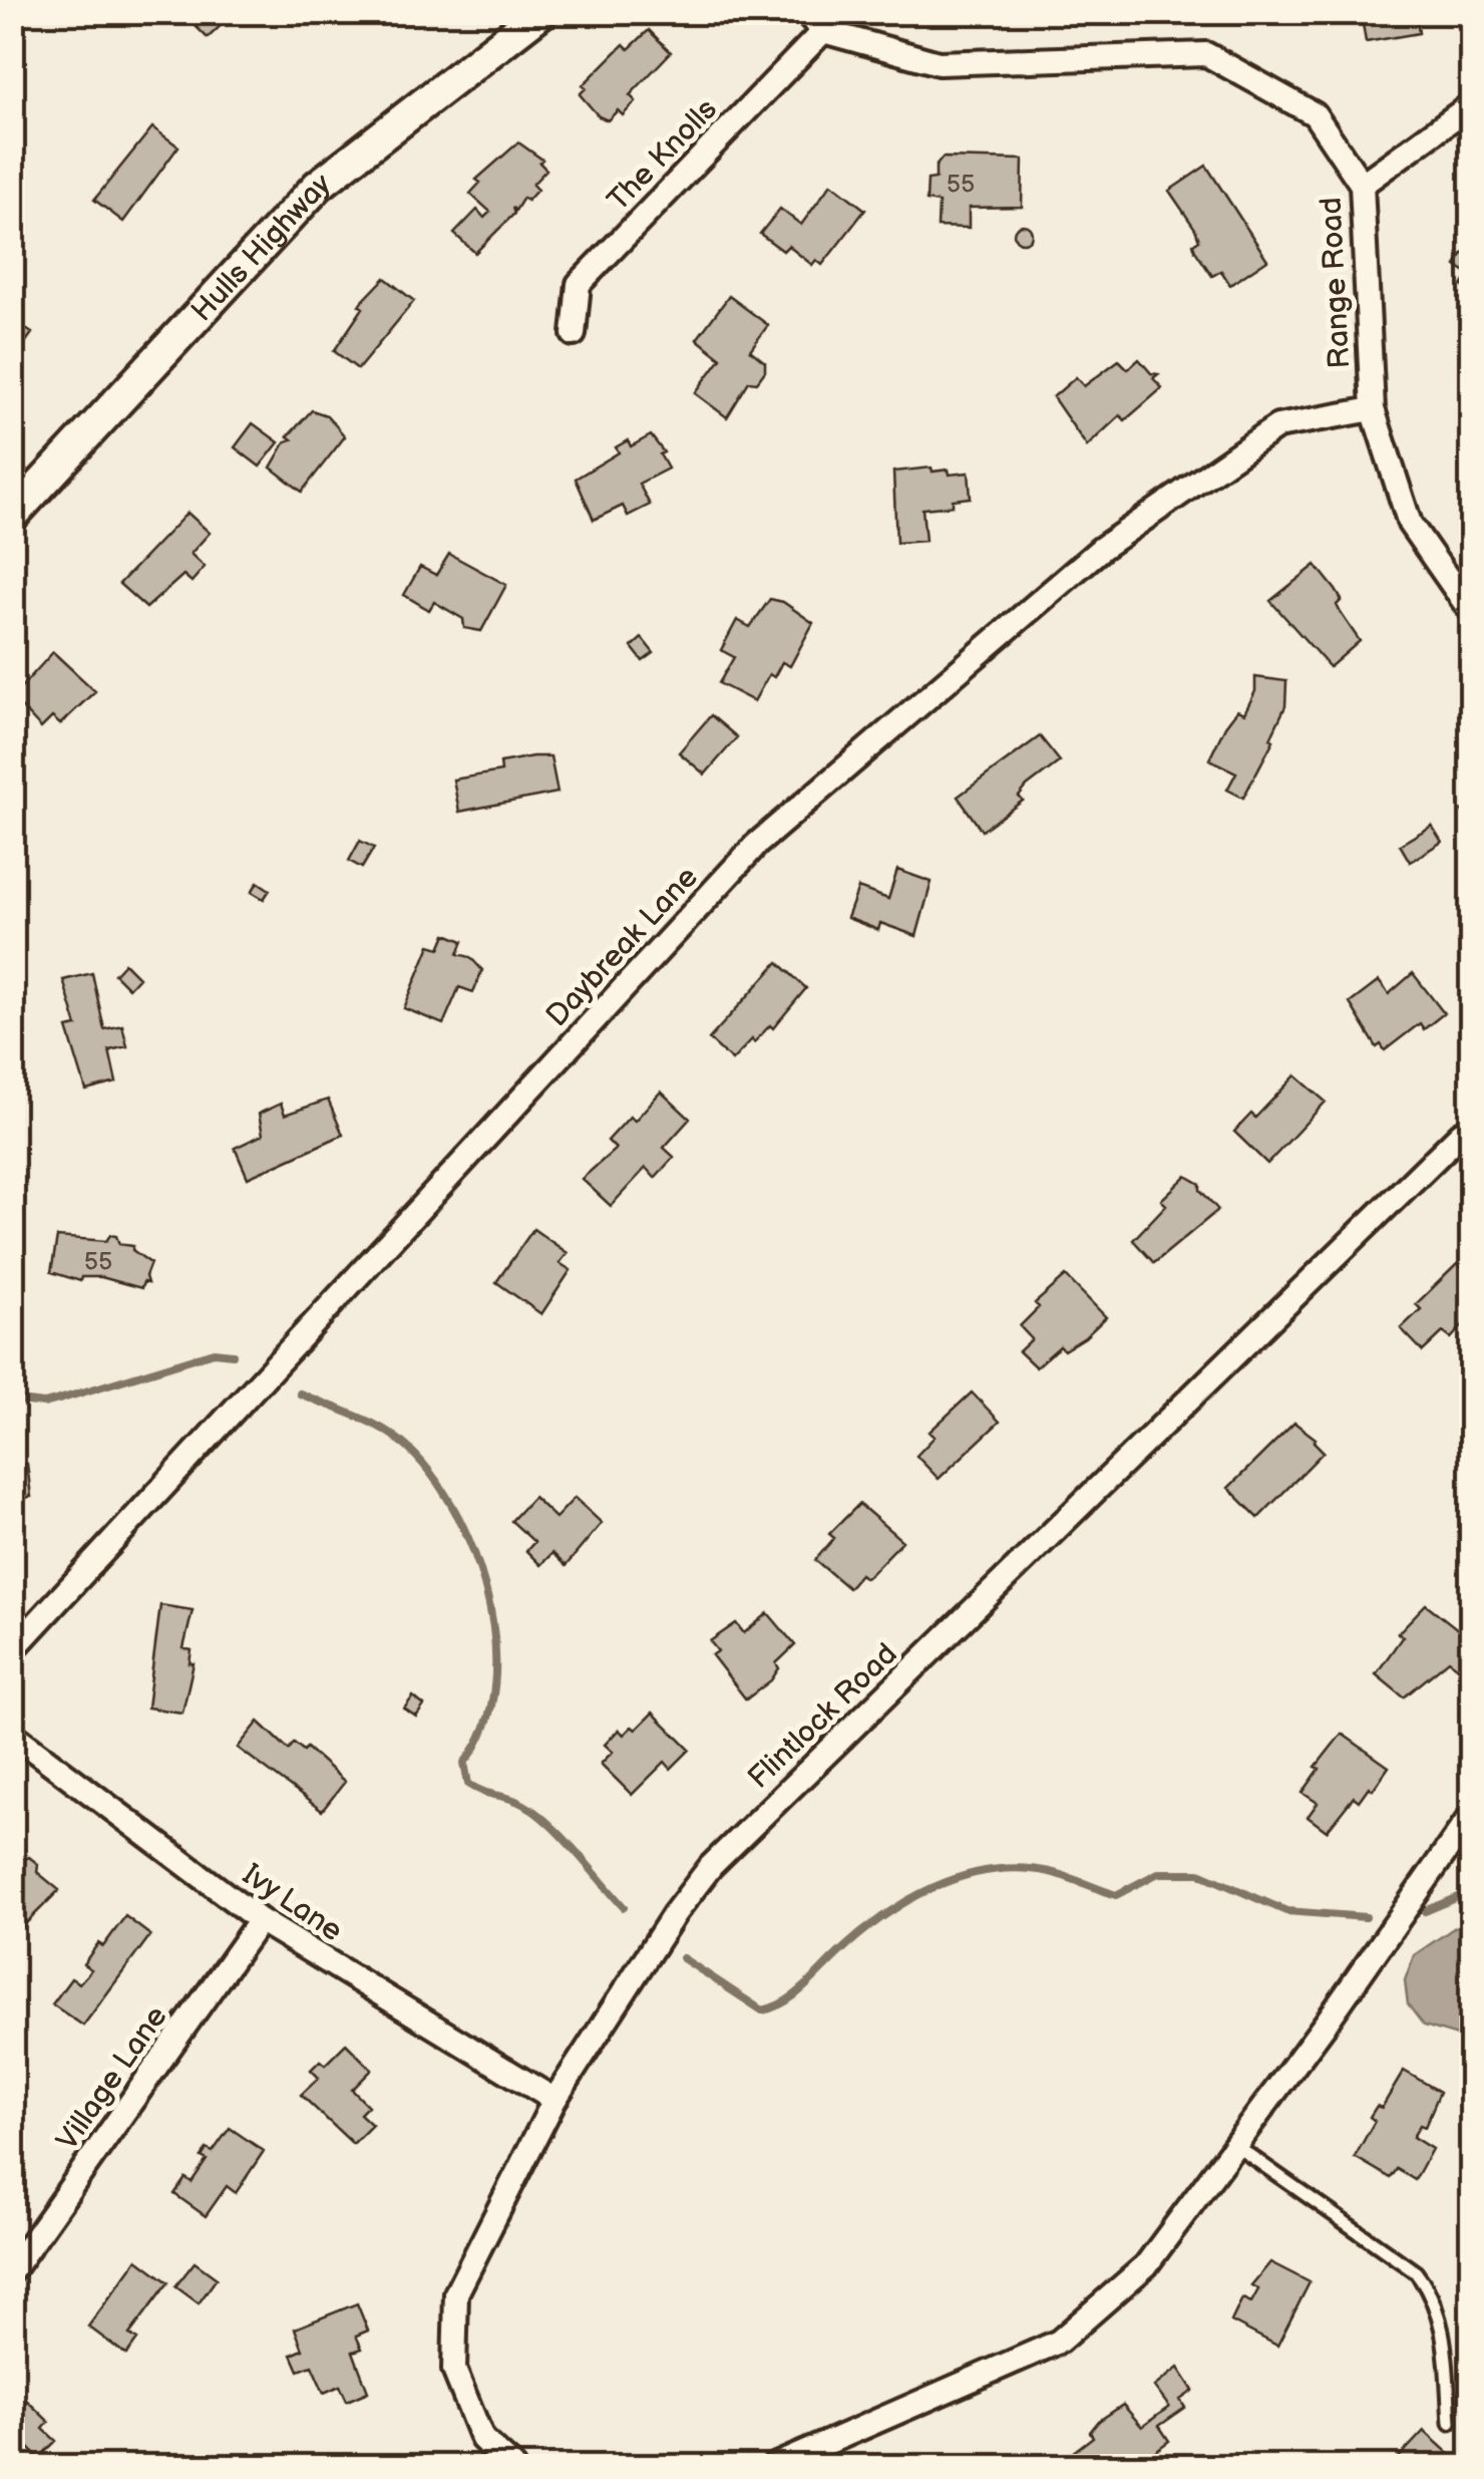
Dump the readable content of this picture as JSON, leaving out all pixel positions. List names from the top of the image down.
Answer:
{
  "streets": {
    "street": [
      "The Knolls",
      "Hulls Highway",
      "Range Road",
      "Daybreak Lane",
      "Flintlock Road",
      "Ivy Lane",
      "Village Lane"
    ]
  },
  "crossings": [
    ["The Knolls", "Range Road"],
    ["Range Road", "Daybreak Lane"],
    ["Flintlock Road", "Ivy Lane"],
    ["Ivy Lane", "Village Lane"]
  ],
  "house_numbers": ["55", "55"]
}
